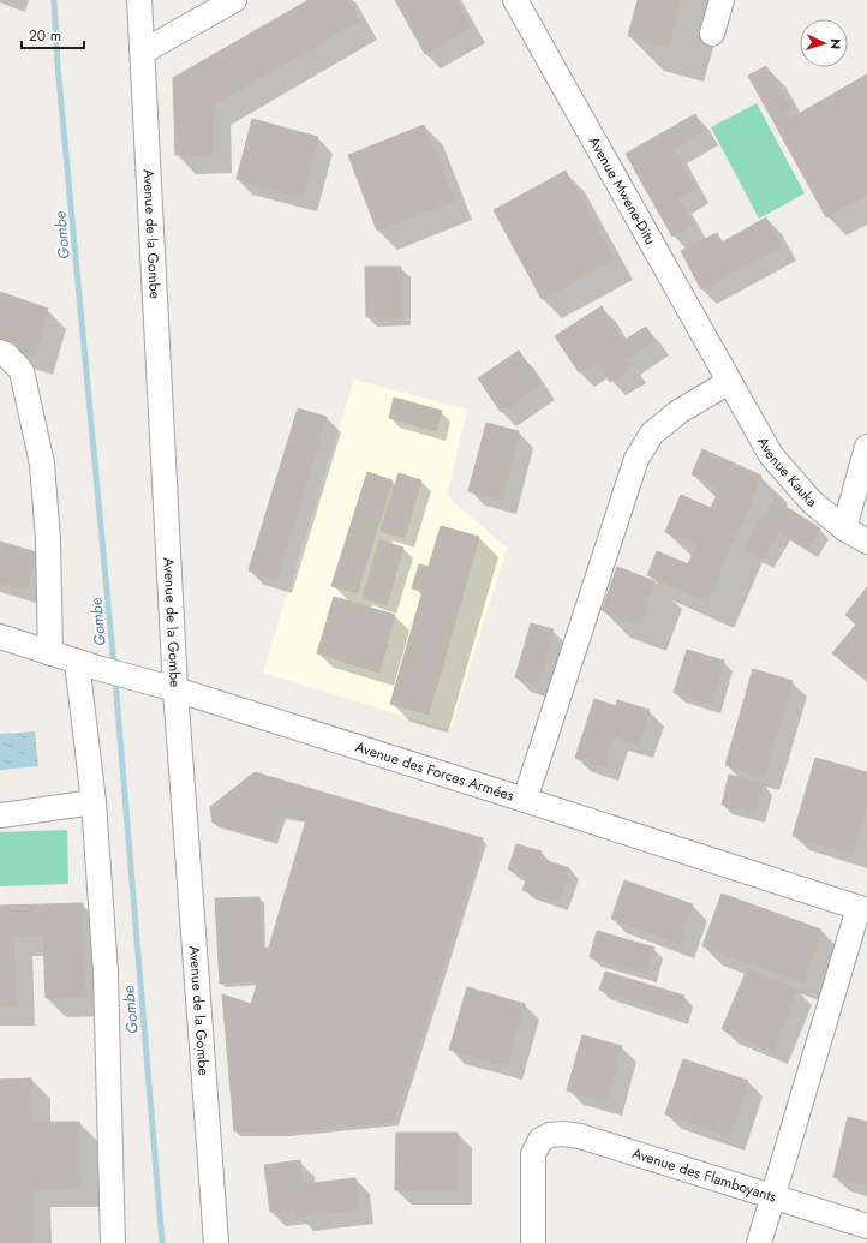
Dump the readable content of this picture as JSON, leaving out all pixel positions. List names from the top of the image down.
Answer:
{
  "streets": {
    "street": [
      "Avenue Mwene-Ditu",
      "Avenue de la Gombe",
      "Avenue Kauka",
      "Avenue des Forces Armées",
      "Avenue des Flamboyants"
    ]
  },
  "crossings": [
    ["Avenue Mwene-Ditu", "Avenue Kauka"],
    ["Avenue de la Gombe", "Avenue des Forces Armées"]
  ],
  "water": ["Gombe"],
  "scale_bar": "20 m",
  "north": "right"
}
